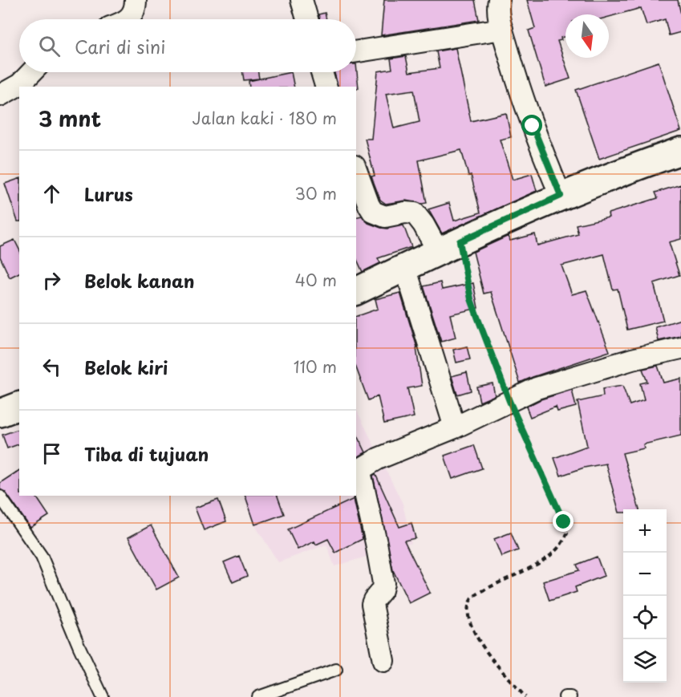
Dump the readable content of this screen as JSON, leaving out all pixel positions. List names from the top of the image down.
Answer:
{
  "north": "bottom",
  "page": {
    "search": "Cari di sini",
    "heading": ["3 mnt", "Jalan kaki · 180 m"],
    "list": [
      ["Lurus", "30 m"],
      ["Belok kanan", "40 m"],
      ["Belok kiri", "110 m"],
      "Tiba di tujuan"
    ],
    "map_buttons": ["+", "−"]
  }
}
